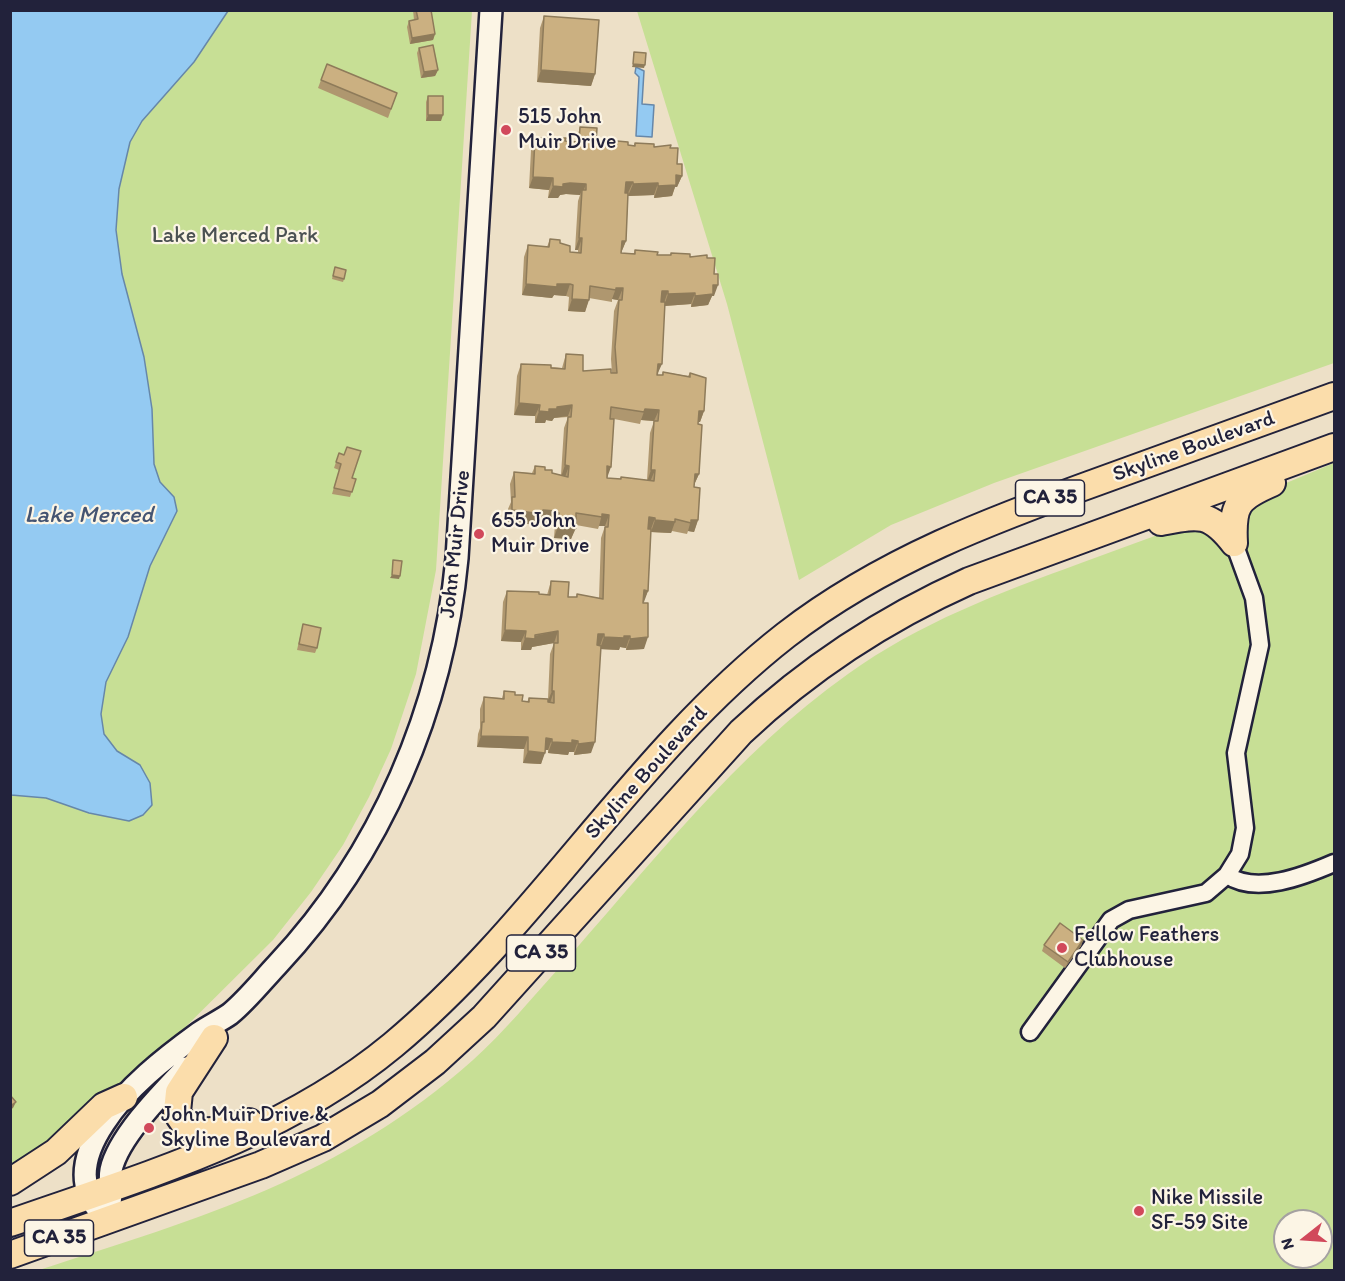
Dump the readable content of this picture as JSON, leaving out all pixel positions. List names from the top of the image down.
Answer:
{
  "streets": {
    "main road": ["Skyline Boulevard", "CA 35"],
    "street": ["John Muir Drive"]
  },
  "crossings": [
    ["Skyline Boulevard", "John Muir Drive"]
  ],
  "water": ["Lake Merced"],
  "parks": ["Lake Merced Park"],
  "places": [
    "515 John Muir Drive",
    "655 John Muir Drive",
    "Fellow Feathers Clubhouse",
    "John Muir Drive & Skyline Boulevard",
    "Nike Missile SF-59 Site"
  ],
  "north": "left"
}
